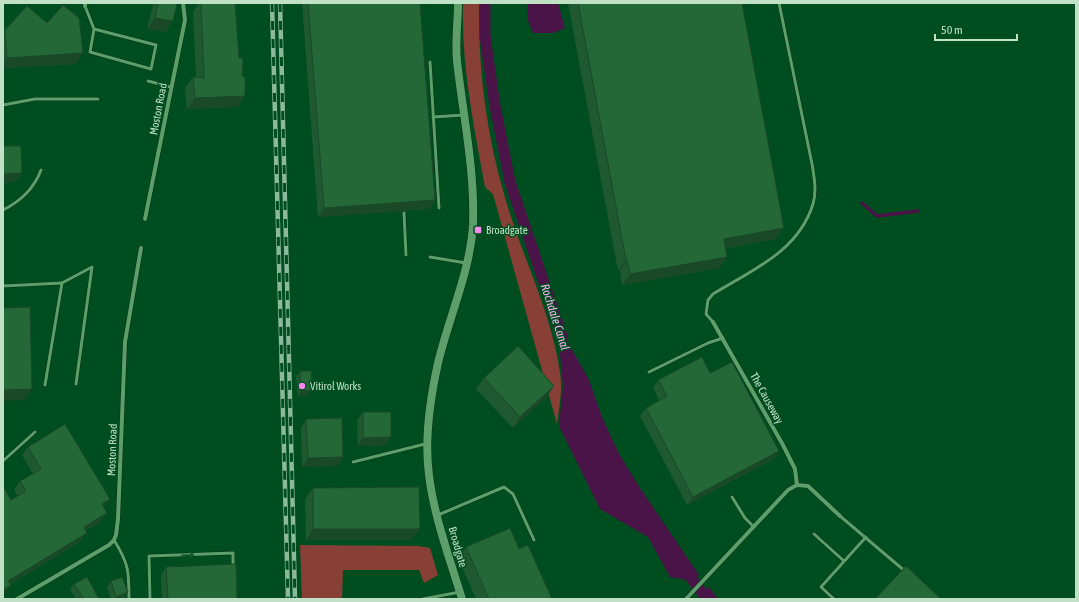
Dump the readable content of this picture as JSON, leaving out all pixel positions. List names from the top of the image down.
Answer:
{
  "streets": {
    "street": ["Moston Road", "The Causeway", "Broadgate"]
  },
  "water": ["Rochdale Canal"],
  "places": {
    "transit": ["Broadgate"],
    "other": ["Vitirol Works"]
  },
  "scale_bar": "50 m"
}
